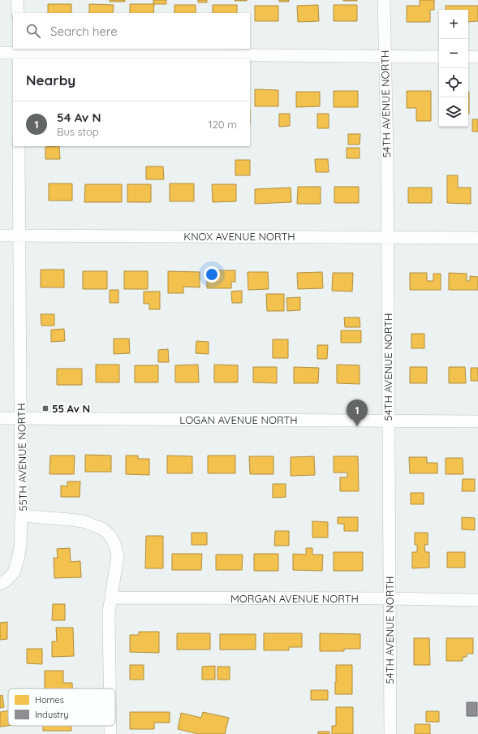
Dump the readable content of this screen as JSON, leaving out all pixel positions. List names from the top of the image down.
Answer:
{
  "streets": {
    "street": [
      "54TH AVENUE NORTH",
      "KNOX AVENUE NORTH",
      "LOGAN AVENUE NORTH",
      "55TH AVENUE NORTH",
      "MORGAN AVENUE NORTH"
    ]
  },
  "crossings": [
    ["54TH AVENUE NORTH", "KNOX AVENUE NORTH"],
    ["54TH AVENUE NORTH", "LOGAN AVENUE NORTH"],
    ["54TH AVENUE NORTH", "MORGAN AVENUE NORTH"],
    ["KNOX AVENUE NORTH", "55TH AVENUE NORTH"],
    ["LOGAN AVENUE NORTH", "55TH AVENUE NORTH"],
    ["55TH AVENUE NORTH", "MORGAN AVENUE NORTH"]
  ],
  "places": {
    "transit": ["55 Av N"]
  },
  "legend": ["Homes", "Industry"],
  "page": {
    "map_buttons": ["+", "−"],
    "search": "Search here",
    "heading": "Nearby",
    "list": [
      {
        "mark": "1",
        "name": "54 Av N",
        "note": "Bus stop",
        "value": "120 m"
      }
    ],
    "pins": "1"
  }
}
